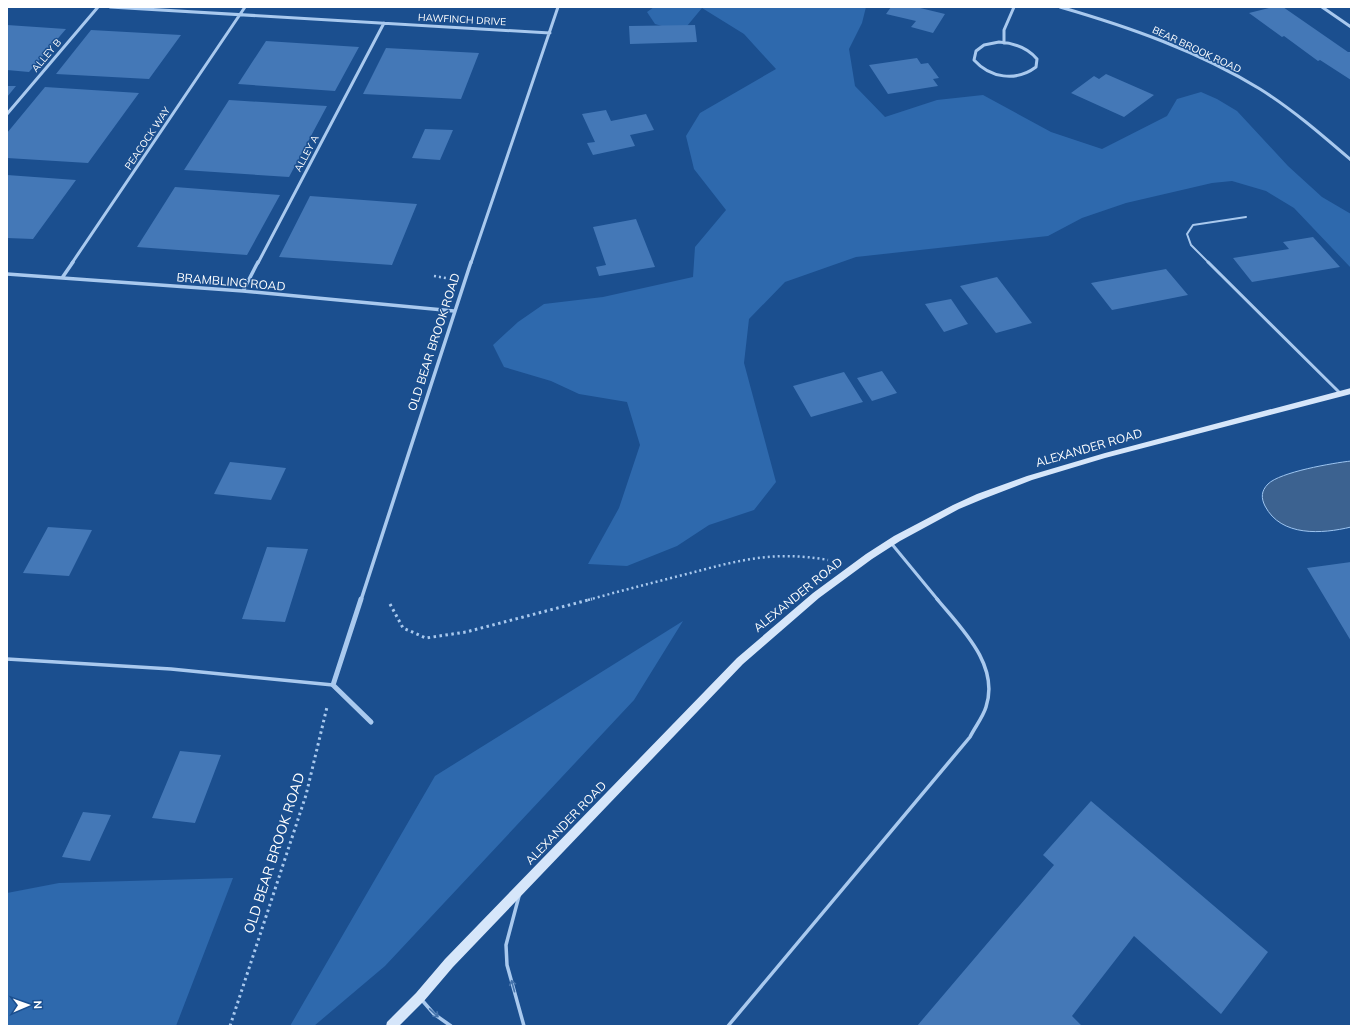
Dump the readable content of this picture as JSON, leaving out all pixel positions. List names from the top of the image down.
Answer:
{
  "streets": {
    "street": [
      "HAWFINCH DRIVE",
      "BEAR BROOK ROAD",
      "ALLEY B",
      "PEACOCK WAY",
      "ALLEY A",
      "BRAMBLING ROAD",
      "OLD BEAR BROOK ROAD",
      "ALEXANDER ROAD"
    ]
  },
  "crossings": [
    ["HAWFINCH DRIVE", "PEACOCK WAY"],
    ["HAWFINCH DRIVE", "ALLEY A"],
    ["HAWFINCH DRIVE", "OLD BEAR BROOK ROAD"],
    ["PEACOCK WAY", "BRAMBLING ROAD"],
    ["ALLEY A", "BRAMBLING ROAD"],
    ["BRAMBLING ROAD", "OLD BEAR BROOK ROAD"]
  ],
  "north": "right"
}
